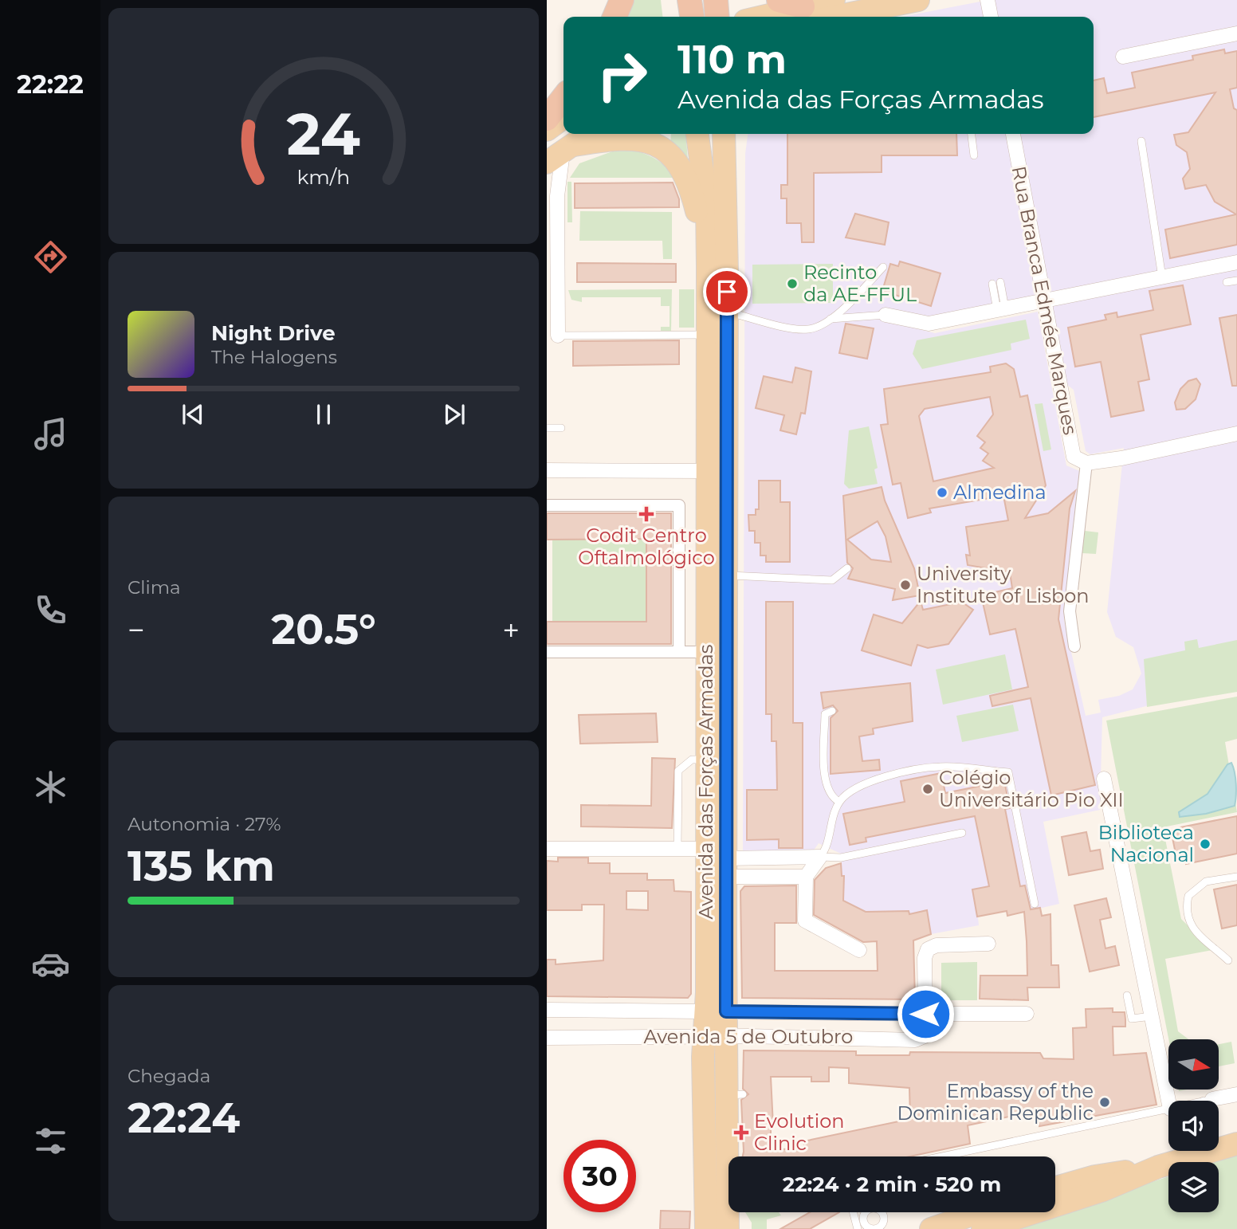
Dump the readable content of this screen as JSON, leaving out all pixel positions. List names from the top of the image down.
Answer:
{
  "streets": {
    "main road": ["Avenida das Forças Armadas"],
    "street": ["Rua Branca Edmée Marques", "Avenida 5 de Outubro"]
  },
  "crossings": [
    ["Avenida das Forças Armadas", "Avenida 5 de Outubro"]
  ],
  "places": {
    "other": [
      "Recinto da AE-FFUL",
      "Almedina",
      "University Institute of Lisbon",
      "Colégio Universitário Pio XII",
      "Biblioteca Nacional",
      "Embassy of the Dominican Republic"
    ],
    "health": ["Codit Centro Oftalmológico", "Evolution Clinic"]
  },
  "north": "right",
  "page": {
    "tabs": "22:22",
    "turn": ["110 m", "Avenida das Forças Armadas"],
    "song": ["Night Drive", "The Halogens"],
    "tile": [
      "Clima",
      ["Autonomia · 27%", "135 km"],
      ["Chegada", "22:24"]
    ],
    "heat": ["−", "20.5°", "+"],
    "limit": "30",
    "trip": "22:24 · 2 min · 520 m",
    "gauge": ["24", "km/h"]
  }
}
